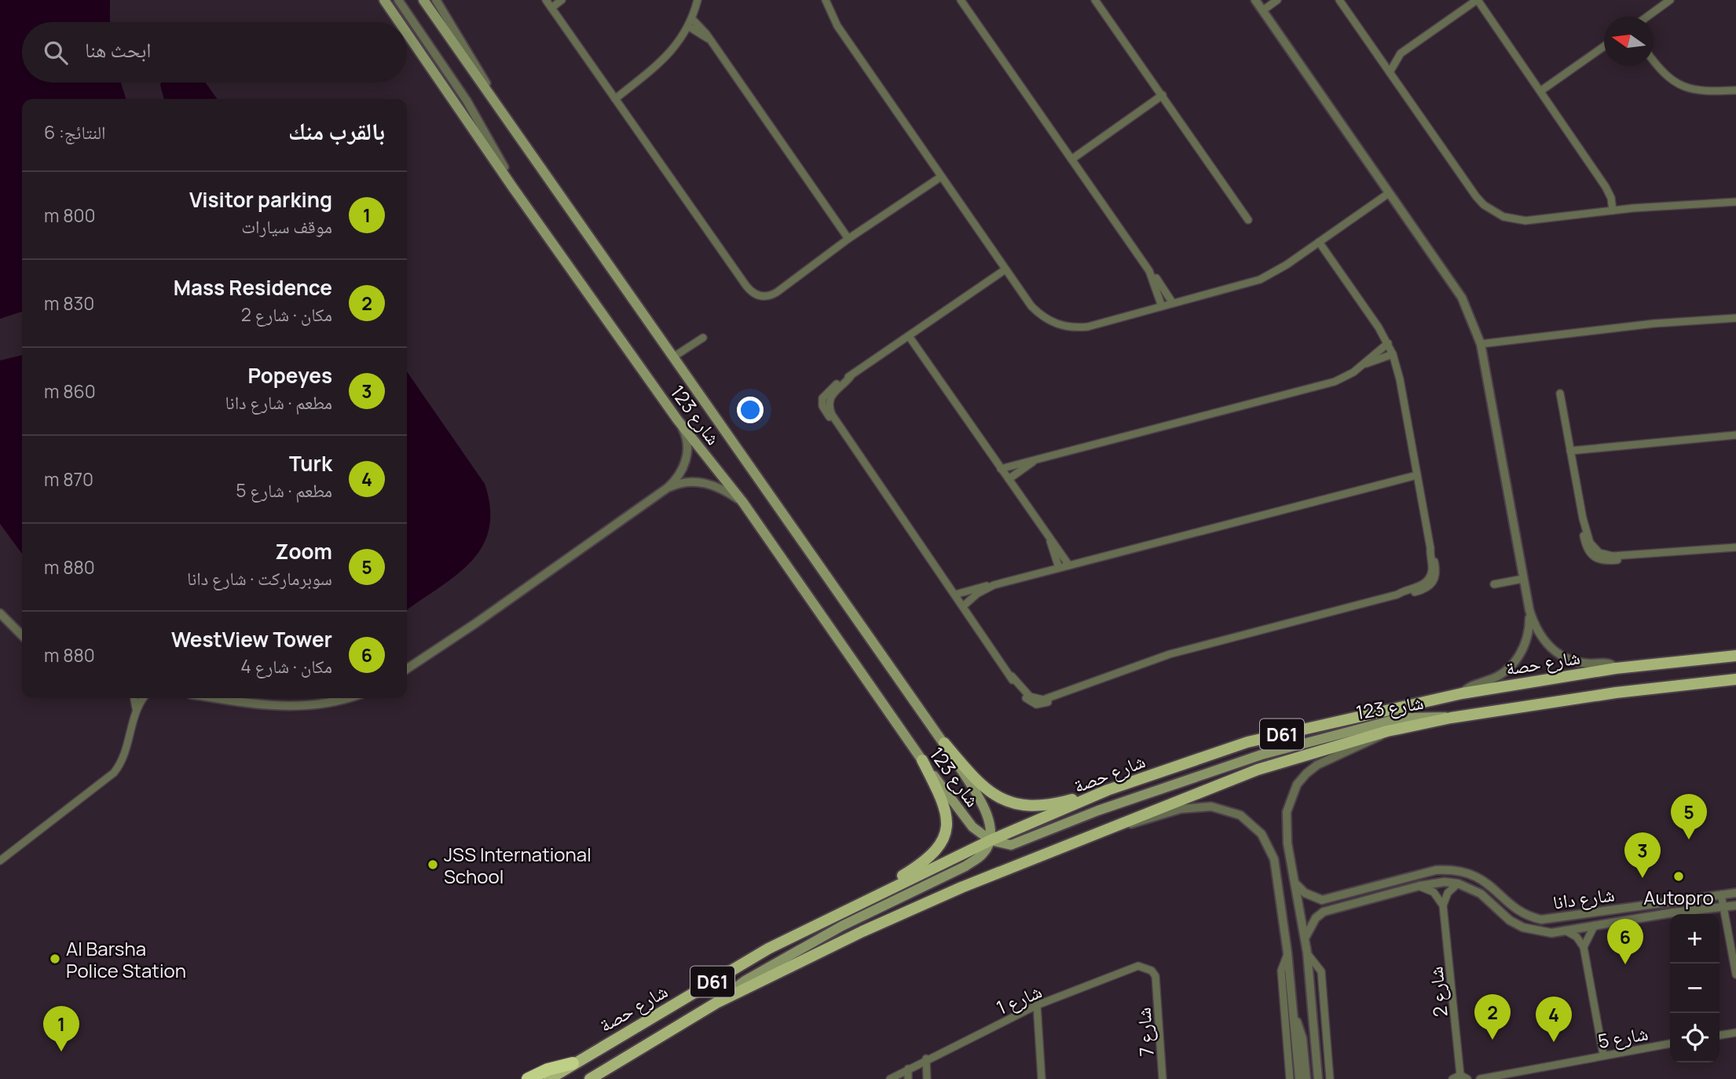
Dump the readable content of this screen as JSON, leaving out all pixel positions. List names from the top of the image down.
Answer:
{
  "streets": {
    "main road": ["شارع 123", "شارع حصة", "D61"],
    "street": [
      "شارع دانا",
      "شارع 2",
      "شارع 1",
      "شارع 7",
      "شارع 5"
    ]
  },
  "crossings": [
    ["شارع 123", "شارع حصة"],
    ["شارع 1", "شارع 7"]
  ],
  "places": ["JSS International School", "Autopro", "Al Barsha Police Station"],
  "north": "left",
  "page": {
    "search": "ابحث هنا",
    "heading": ["بالقرب منك", "النتائج: 6"],
    "list": [
      {
        "mark": "1",
        "name": "Visitor parking",
        "note": "موقف سيارات",
        "value": "800 m"
      },
      {
        "mark": "2",
        "name": "Mass Residence",
        "note": "مكان · شارع 2",
        "value": "830 m"
      },
      {
        "mark": "3",
        "name": "Popeyes",
        "note": "مطعم · شارع دانا",
        "value": "860 m"
      },
      {
        "mark": "4",
        "name": "Turk",
        "note": "مطعم · شارع 5",
        "value": "870 m"
      },
      {
        "mark": "5",
        "name": "Zoom",
        "note": "سوبرماركت · شارع دانا",
        "value": "880 m"
      },
      {
        "mark": "6",
        "name": "WestView Tower",
        "note": "مكان · شارع 4",
        "value": "880 m"
      }
    ],
    "pins": [
      "5",
      "3",
      "6",
      "2",
      "4",
      "1"
    ],
    "map_buttons": ["+", "−"]
  }
}
